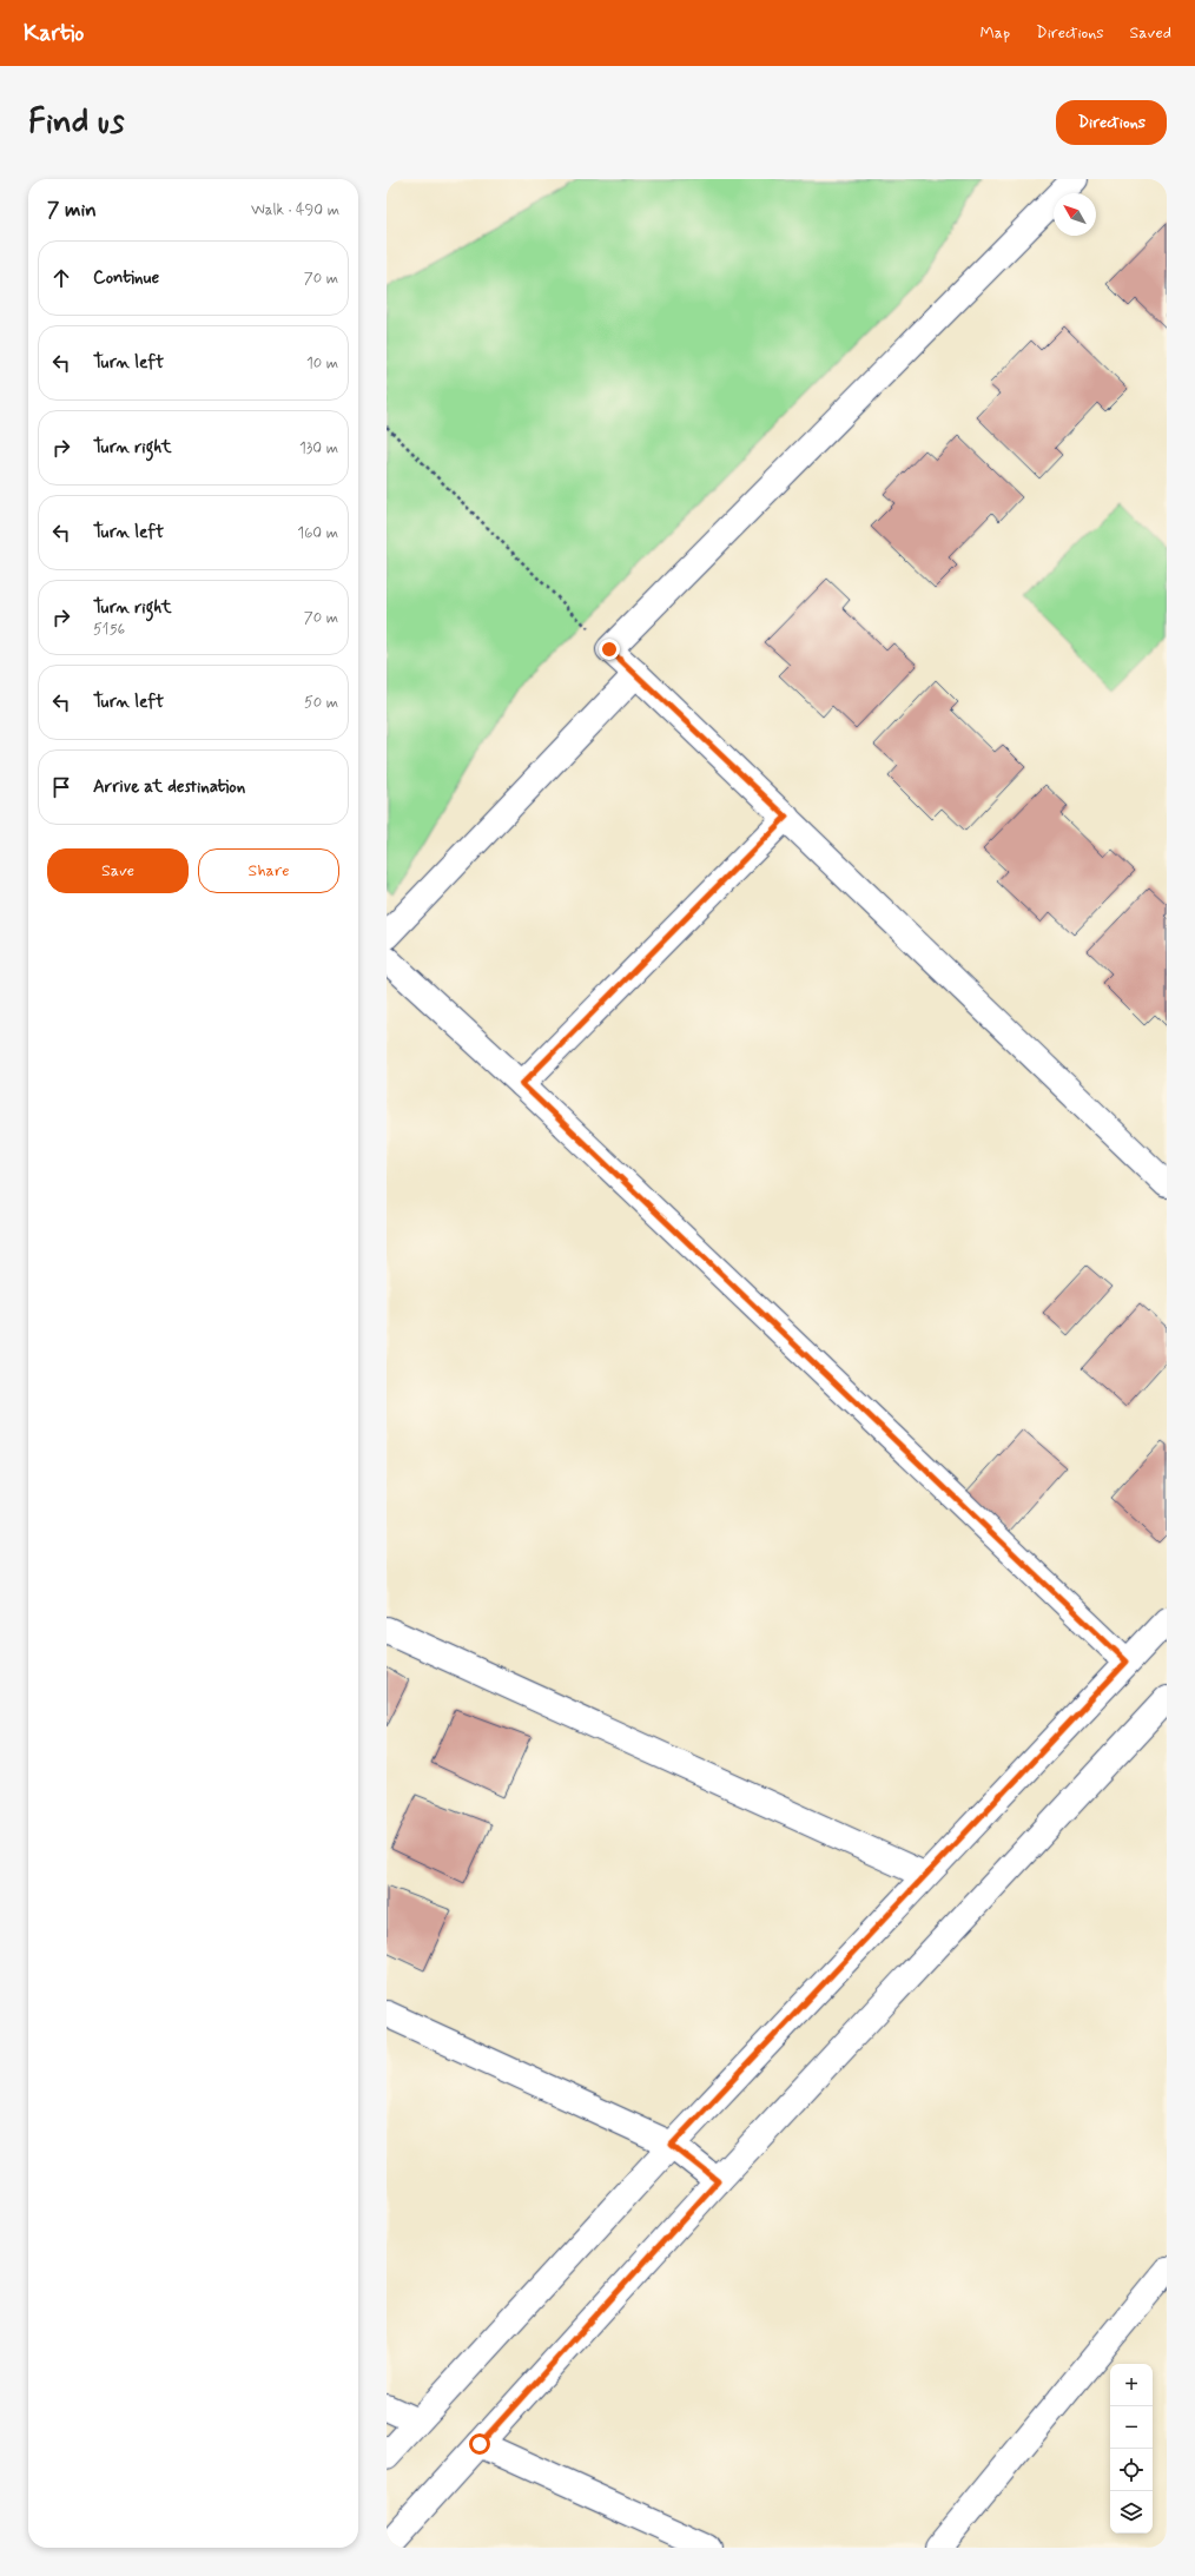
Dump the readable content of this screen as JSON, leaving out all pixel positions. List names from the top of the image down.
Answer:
{
  "north": "top left",
  "page": {
    "header": "Kartio",
    "nav": ["Map", "Directions", "Saved"],
    "buttons": [
      "Directions",
      ["Save", "Share"]
    ],
    "title": "Find us",
    "heading": ["7 min", "Walk · 490 m"],
    "list": [
      ["Continue", "70 m"],
      ["Turn left", "10 m"],
      ["Turn right", "130 m"],
      ["Turn left", "160 m"],
      ["Turn right", "5156", "70 m"],
      ["Turn left", "50 m"],
      "Arrive at destination"
    ],
    "map_buttons": ["+", "−"]
  }
}
